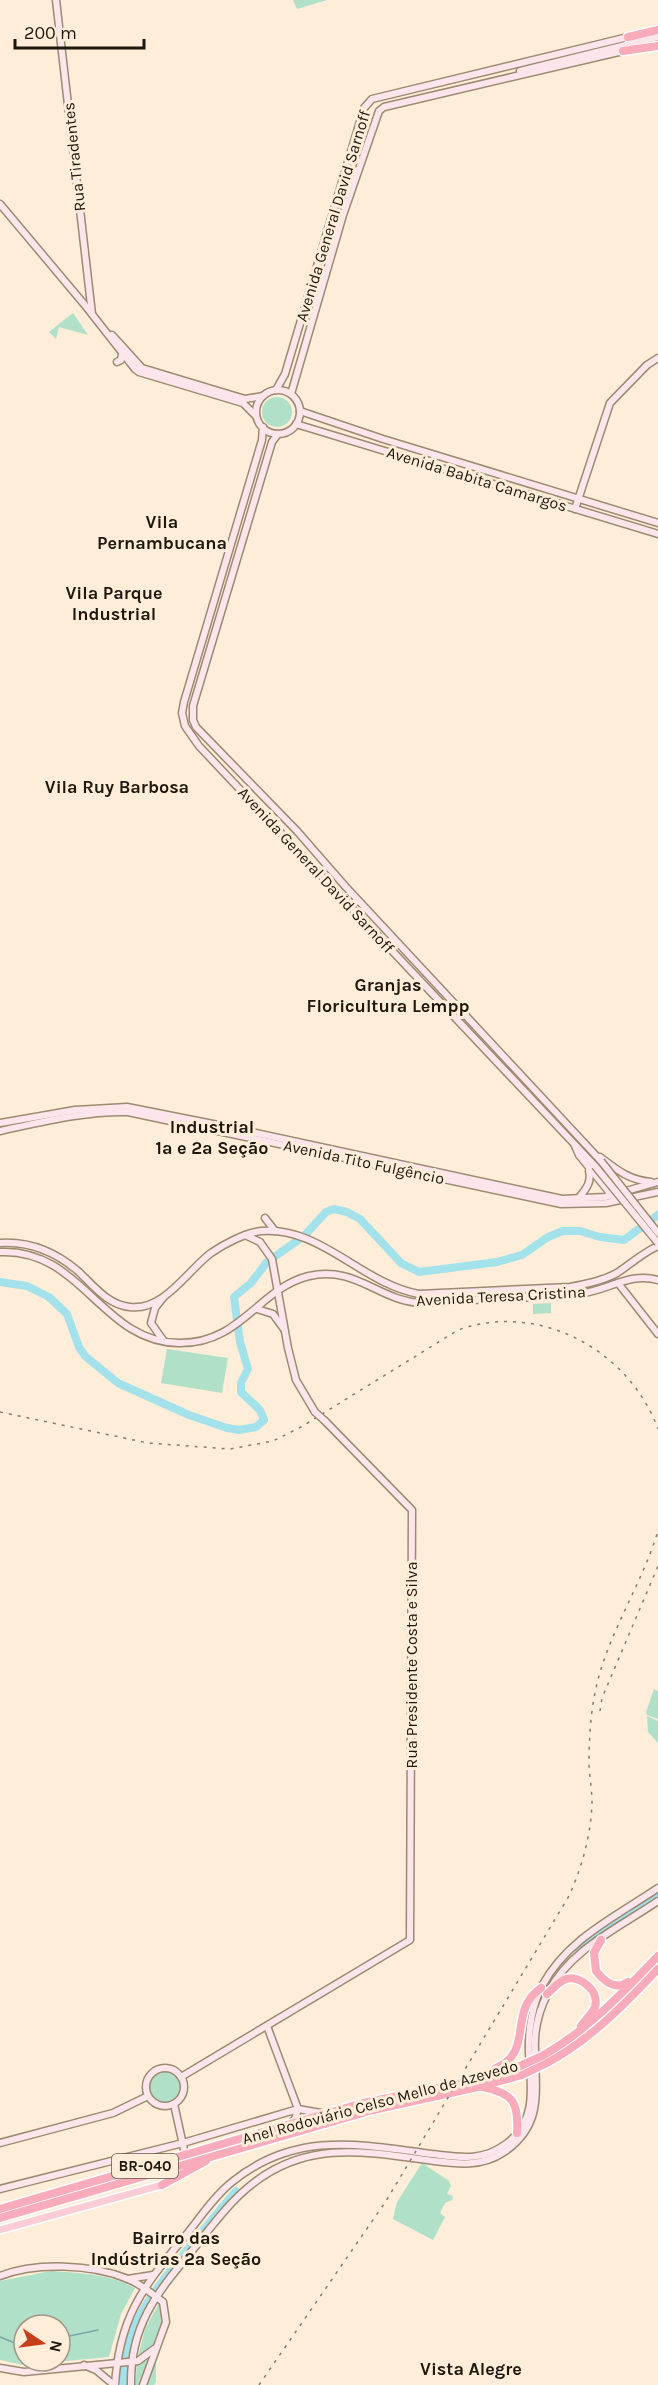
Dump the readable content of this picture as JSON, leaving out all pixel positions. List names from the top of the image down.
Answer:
{
  "streets": {
    "highway": ["Anel Rodoviário Celso Mello de Azevedo", "BR-040"],
    "street": [
      "Rua Tiradentes",
      "Avenida General David Sarnoff",
      "Avenida Babita Camargos",
      "Avenida Tito Fulgêncio",
      "Avenida Teresa Cristina",
      "Rua Presidente Costa e Silva"
    ]
  },
  "crossings": [
    ["Avenida General David Sarnoff", "Avenida Babita Camargos"],
    ["Avenida General David Sarnoff", "Avenida Teresa Cristina"],
    ["Avenida Teresa Cristina", "Rua Presidente Costa e Silva"]
  ],
  "districts": [
    "Vila Pernambucana",
    "Vila Parque Industrial",
    "Vila Ruy Barbosa",
    "Granjas Floricultura Lempp",
    "Industrial 1ª e 2ª Seção",
    "Bairro das Indústrias 2ª Seção",
    "Vista Alegre"
  ],
  "scale_bar": "200 m",
  "north": "right"
}
